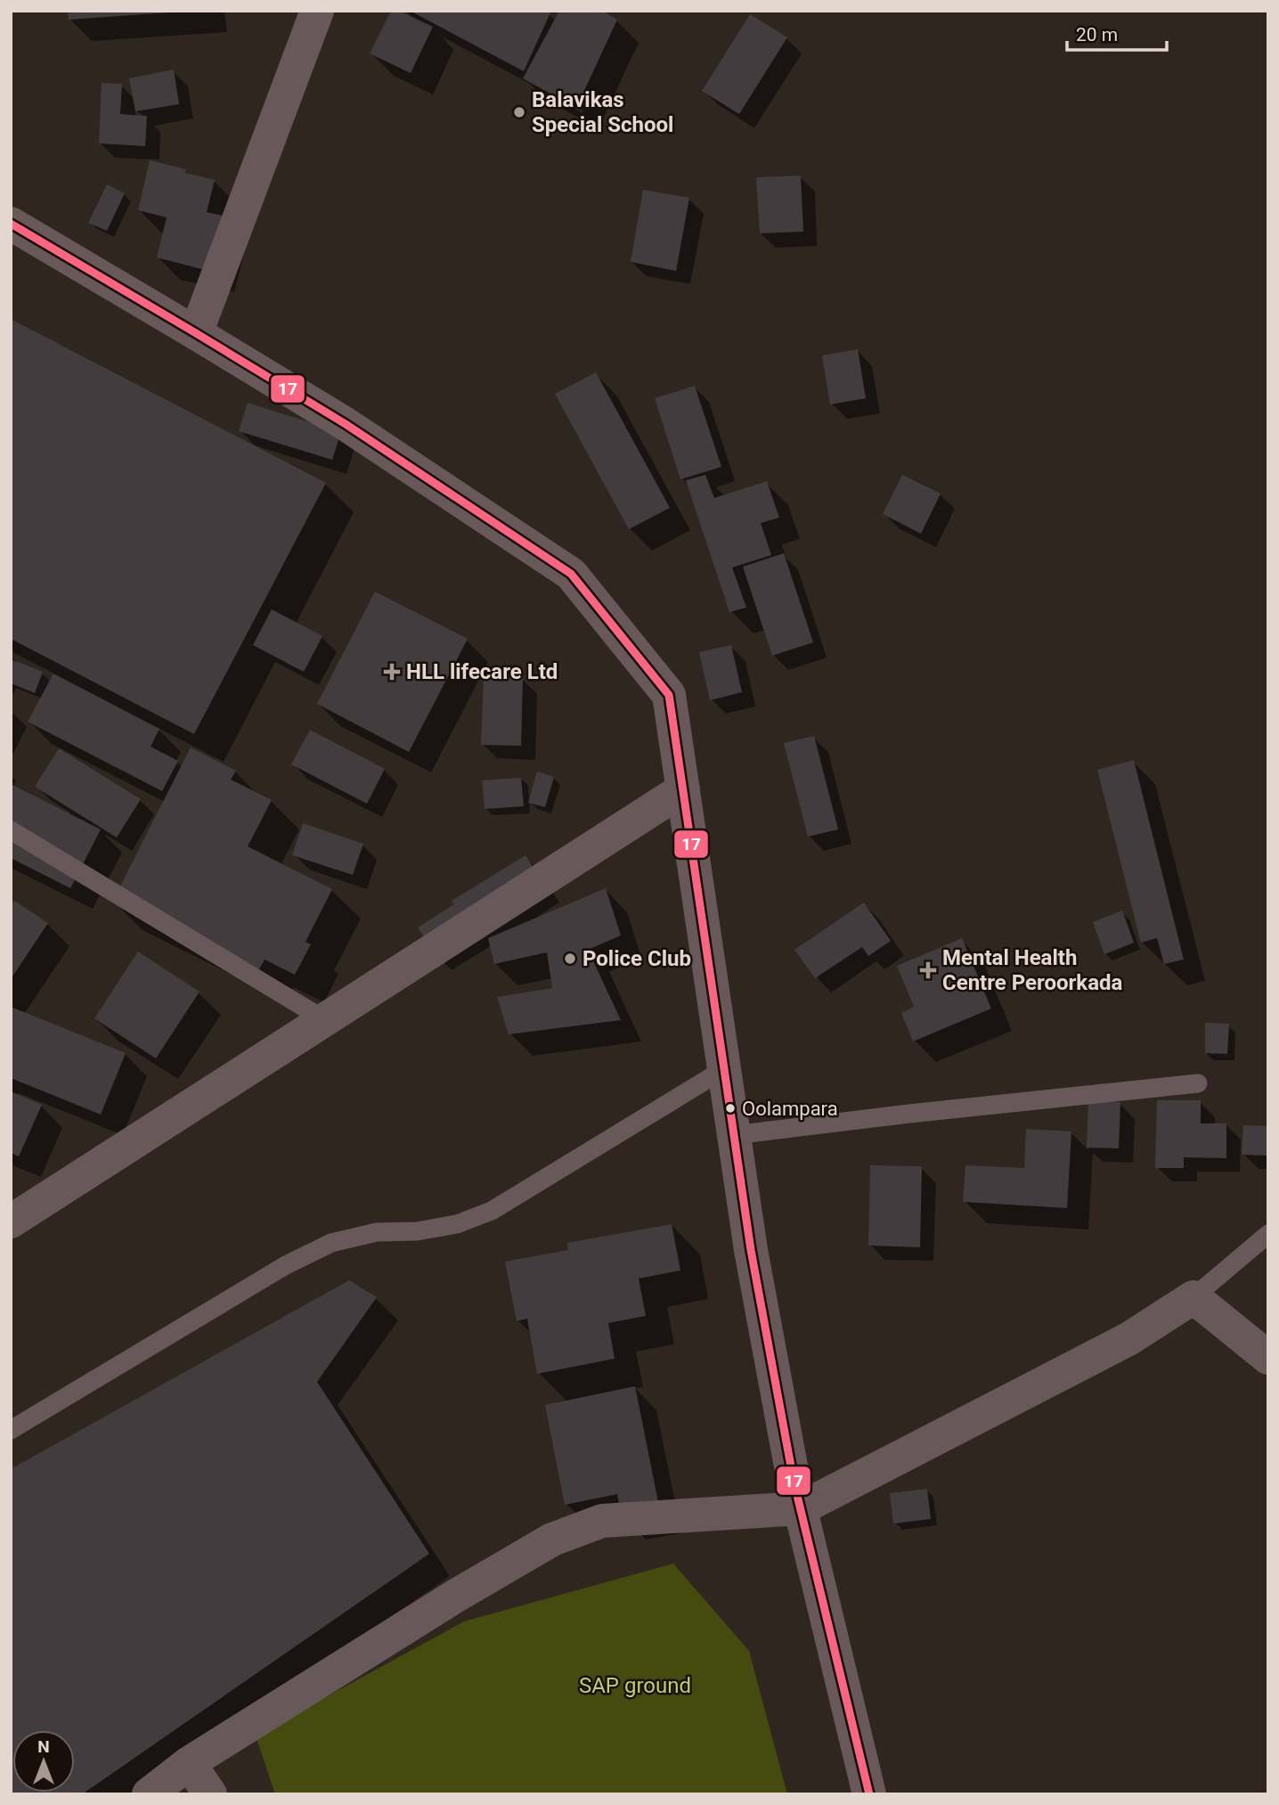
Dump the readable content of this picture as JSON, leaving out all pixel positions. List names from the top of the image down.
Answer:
{
  "parks": ["SAP ground"],
  "places": {
    "other": ["Balavikas Special School", "Police Club", "Oolampara"],
    "health": ["HLL lifecare Ltd", "Mental Health Centre Peroorkada"]
  },
  "lines": ["transit line 17"],
  "scale_bar": "20 m",
  "north": "top"
}
